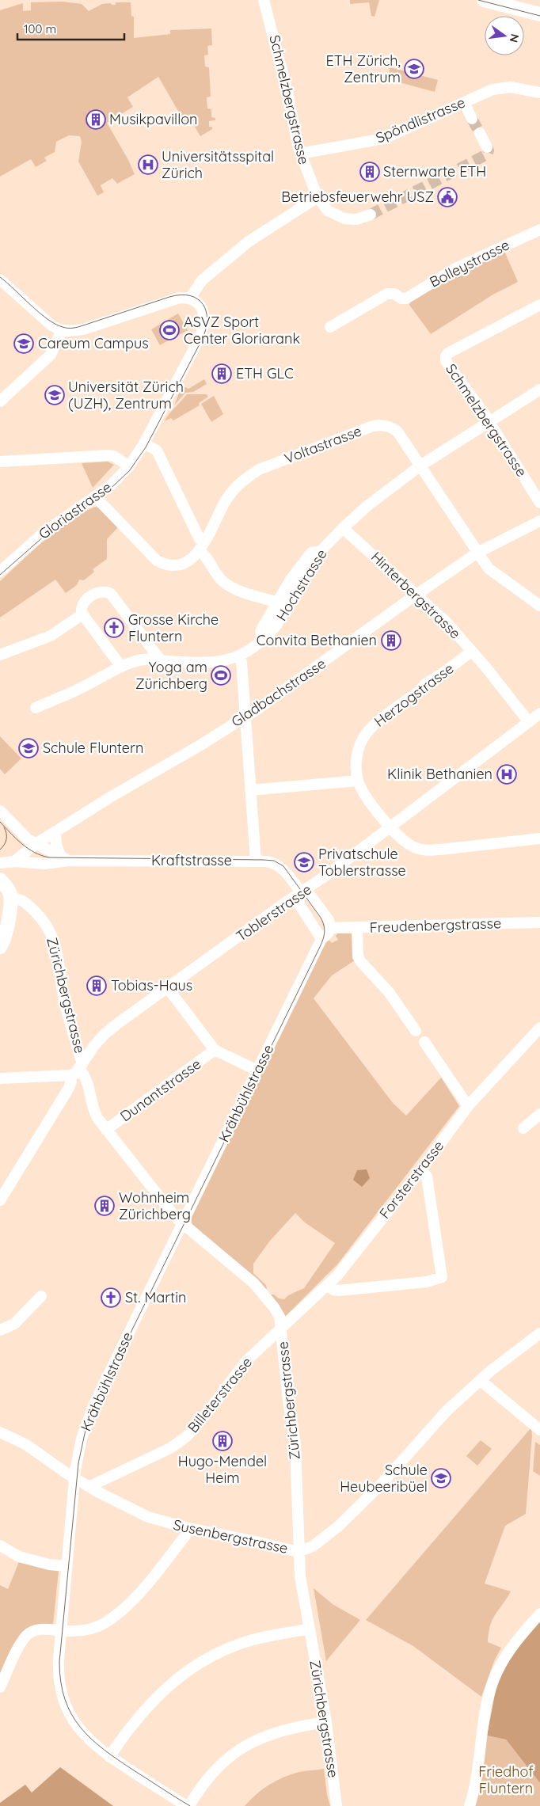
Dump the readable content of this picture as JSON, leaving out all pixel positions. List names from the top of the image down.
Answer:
{
  "streets": {
    "street": [
      "Schmelzbergstrasse",
      "Spöndlistrasse",
      "Bolleystrasse",
      "Voltastrasse",
      "Gloriastrasse",
      "Hochstrasse",
      "Hinterbergstrasse",
      "Gladbachstrasse",
      "Herzogstrasse",
      "Kraftstrasse",
      "Toblerstrasse",
      "Freudenbergstrasse",
      "Zürichbergstrasse",
      "Dunantstrasse",
      "Krähbühlstrasse",
      "Forsterstrasse",
      "Billeterstrasse",
      "Susenbergstrasse"
    ]
  },
  "crossings": [
    ["Schmelzbergstrasse", "Spöndlistrasse"],
    ["Schmelzbergstrasse", "Hochstrasse"],
    ["Voltastrasse", "Gloriastrasse"],
    ["Voltastrasse", "Hochstrasse"],
    ["Voltastrasse", "Gladbachstrasse"],
    ["Hochstrasse", "Hinterbergstrasse"],
    ["Hinterbergstrasse", "Gladbachstrasse"],
    ["Hinterbergstrasse", "Herzogstrasse"],
    ["Hinterbergstrasse", "Toblerstrasse"],
    ["Gladbachstrasse", "Kraftstrasse"],
    ["Herzogstrasse", "Toblerstrasse"],
    ["Kraftstrasse", "Toblerstrasse"],
    ["Toblerstrasse", "Zürichbergstrasse"],
    ["Freudenbergstrasse", "Krähbühlstrasse"],
    ["Zürichbergstrasse", "Dunantstrasse"],
    ["Zürichbergstrasse", "Krähbühlstrasse"],
    ["Zürichbergstrasse", "Forsterstrasse"],
    ["Zürichbergstrasse", "Billeterstrasse"],
    ["Zürichbergstrasse", "Susenbergstrasse"],
    ["Krähbühlstrasse", "Susenbergstrasse"],
    ["Forsterstrasse", "Billeterstrasse"],
    ["Billeterstrasse", "Susenbergstrasse"]
  ],
  "parks": ["Friedhof Fluntern"],
  "places": {
    "school or university": [
      "ETH Zürich, Zentrum",
      "Careum Campus",
      "Universität Zürich (UZH), Zentrum",
      "Schule Fluntern",
      "Privatschule Toblerstrasse",
      "Schule Heubeeribüel"
    ],
    "building": [
      "Musikpavillon",
      "Sternwarte ETH",
      "ETH GLC",
      "Convita Bethanien",
      "Tobias-Haus",
      "Wohnheim Zürichberg",
      "Hugo-Mendel Heim"
    ],
    "hospital": ["Universitätsspital Zürich", "Klinik Bethanien"],
    "public building": ["Betriebsfeuerwehr USZ"],
    "sports": ["ASVZ Sport Center Gloriarank", "Yoga am Zürichberg"],
    "church": ["Grosse Kirche Fluntern", "St. Martin"]
  },
  "scale_bar": "100 m",
  "north": "right"
}
